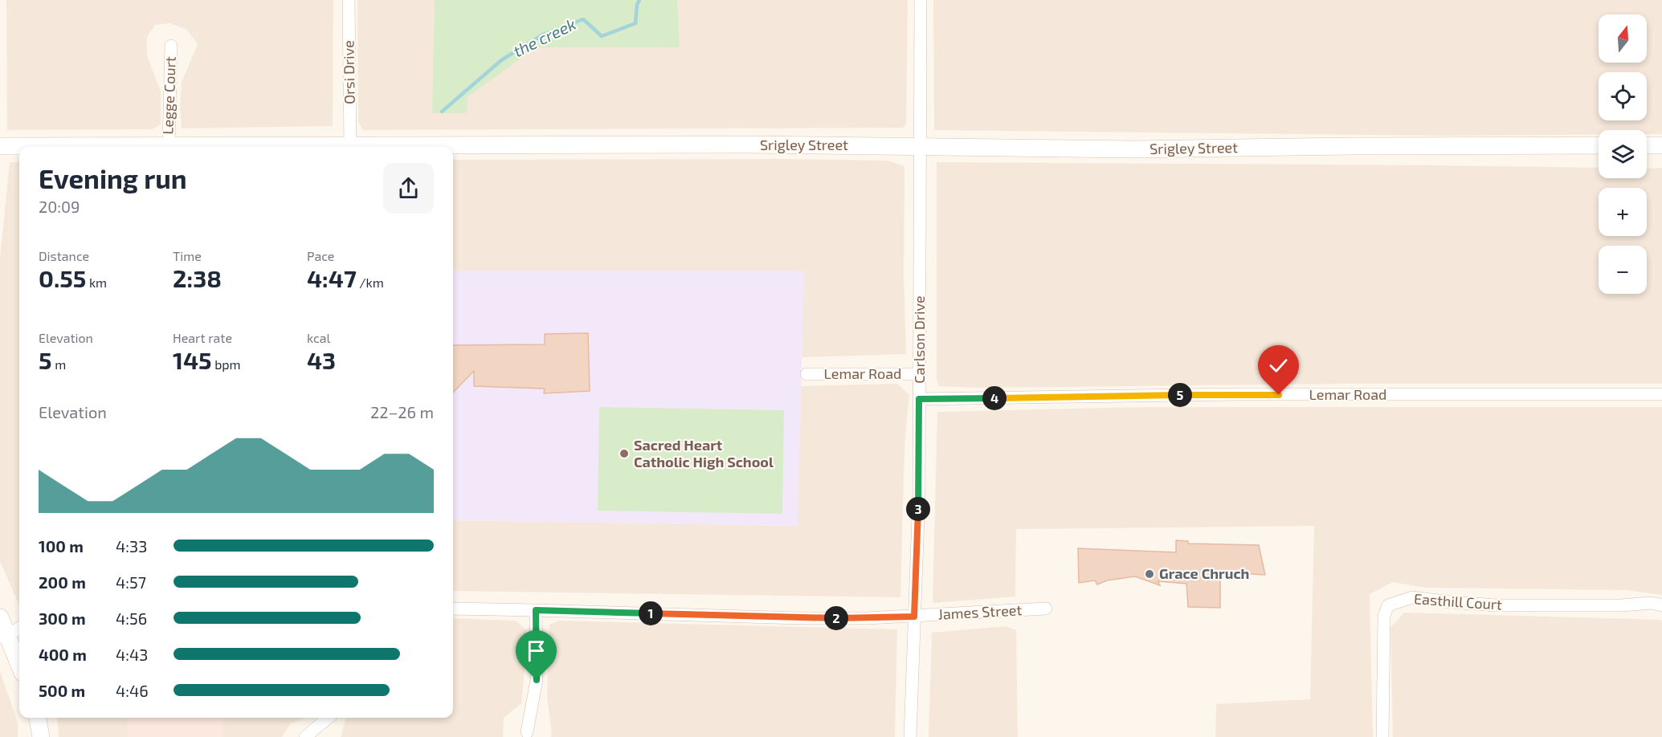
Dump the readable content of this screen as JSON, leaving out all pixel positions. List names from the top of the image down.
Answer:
{
  "streets": {
    "street": [
      "Orsi Drive",
      "Legge Court",
      "Srigley Street",
      "Carlson Drive",
      "Lemar Road",
      "Easthill Court",
      "James Street"
    ]
  },
  "crossings": [
    ["Orsi Drive", "Srigley Street"],
    ["Legge Court", "Srigley Street"],
    ["Srigley Street", "Carlson Drive"],
    ["Carlson Drive", "Lemar Road"],
    ["Carlson Drive", "James Street"]
  ],
  "water": ["the creek"],
  "places": ["Sacred Heart Catholic High School", "Grace Chruch"],
  "north": "top",
  "page": {
    "map_buttons": ["+", "−"],
    "heading": ["Evening run", "20:09"],
    "stats": [
      ["Distance", "0.55 km"],
      ["Time", "2:38"],
      ["Pace", "4:47 /km"],
      ["Elevation", "5 m"],
      ["Heart rate", "145 bpm"],
      ["kcal", "43"]
    ],
    "pins": [
      "5",
      "4",
      "3",
      "1",
      "2"
    ],
    "chart": ["Elevation", "22–26 m"],
    "list": [
      {
        "name": "100 m",
        "note": "4:33"
      },
      {
        "name": "200 m",
        "note": "4:57"
      },
      {
        "name": "300 m",
        "note": "4:56"
      },
      {
        "name": "400 m",
        "note": "4:43"
      },
      {
        "name": "500 m",
        "note": "4:46"
      }
    ]
  }
}
